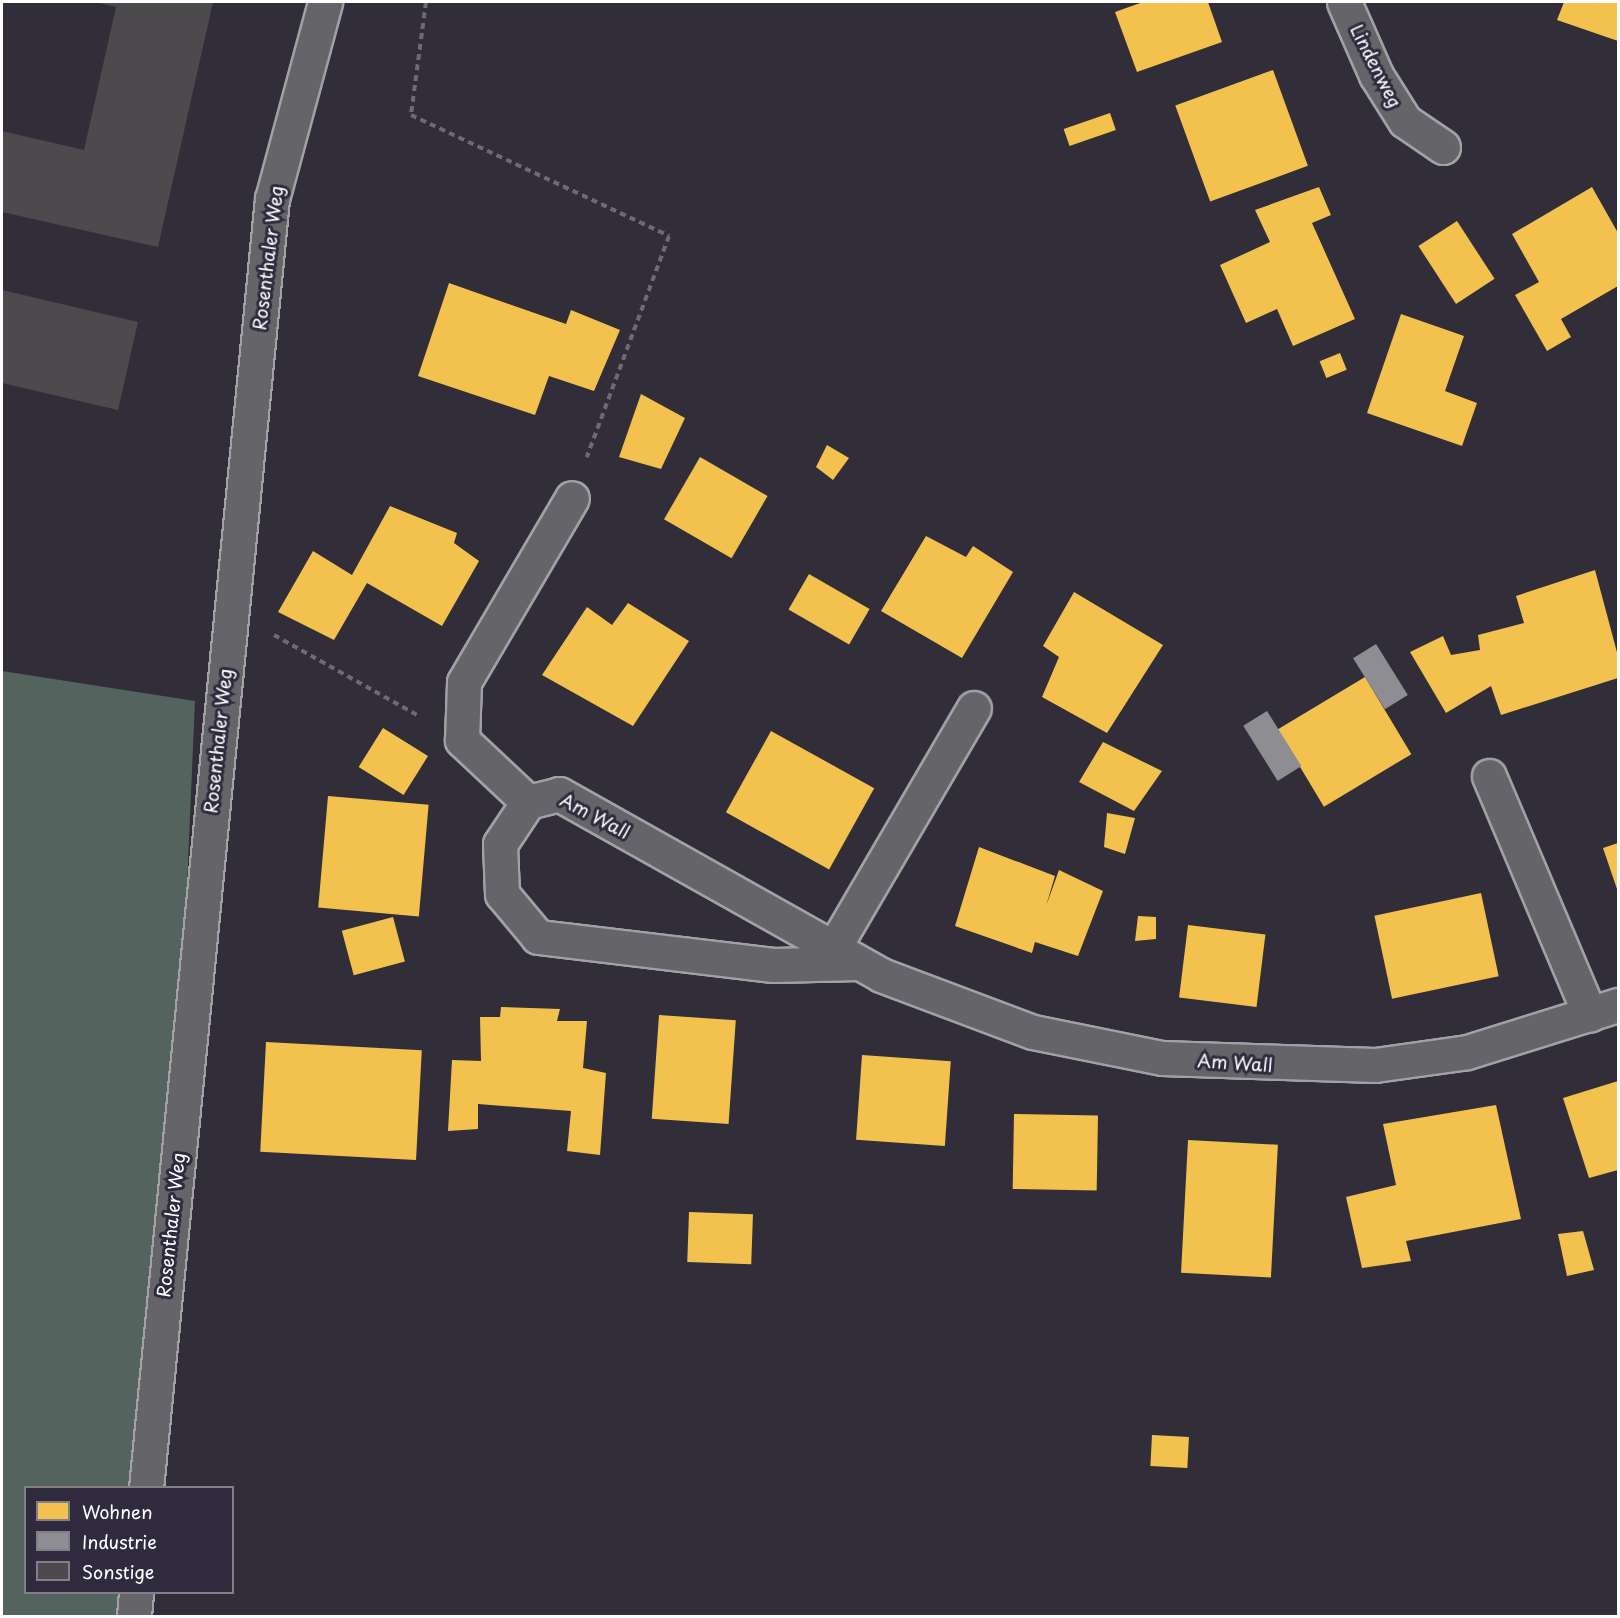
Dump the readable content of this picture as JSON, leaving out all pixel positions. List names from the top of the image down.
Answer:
{
  "streets": {
    "street": ["Lindenweg", "Rosenthaler Weg", "Am Wall"]
  },
  "legend": ["Wohnen", "Industrie", "Sonstige"]
}
